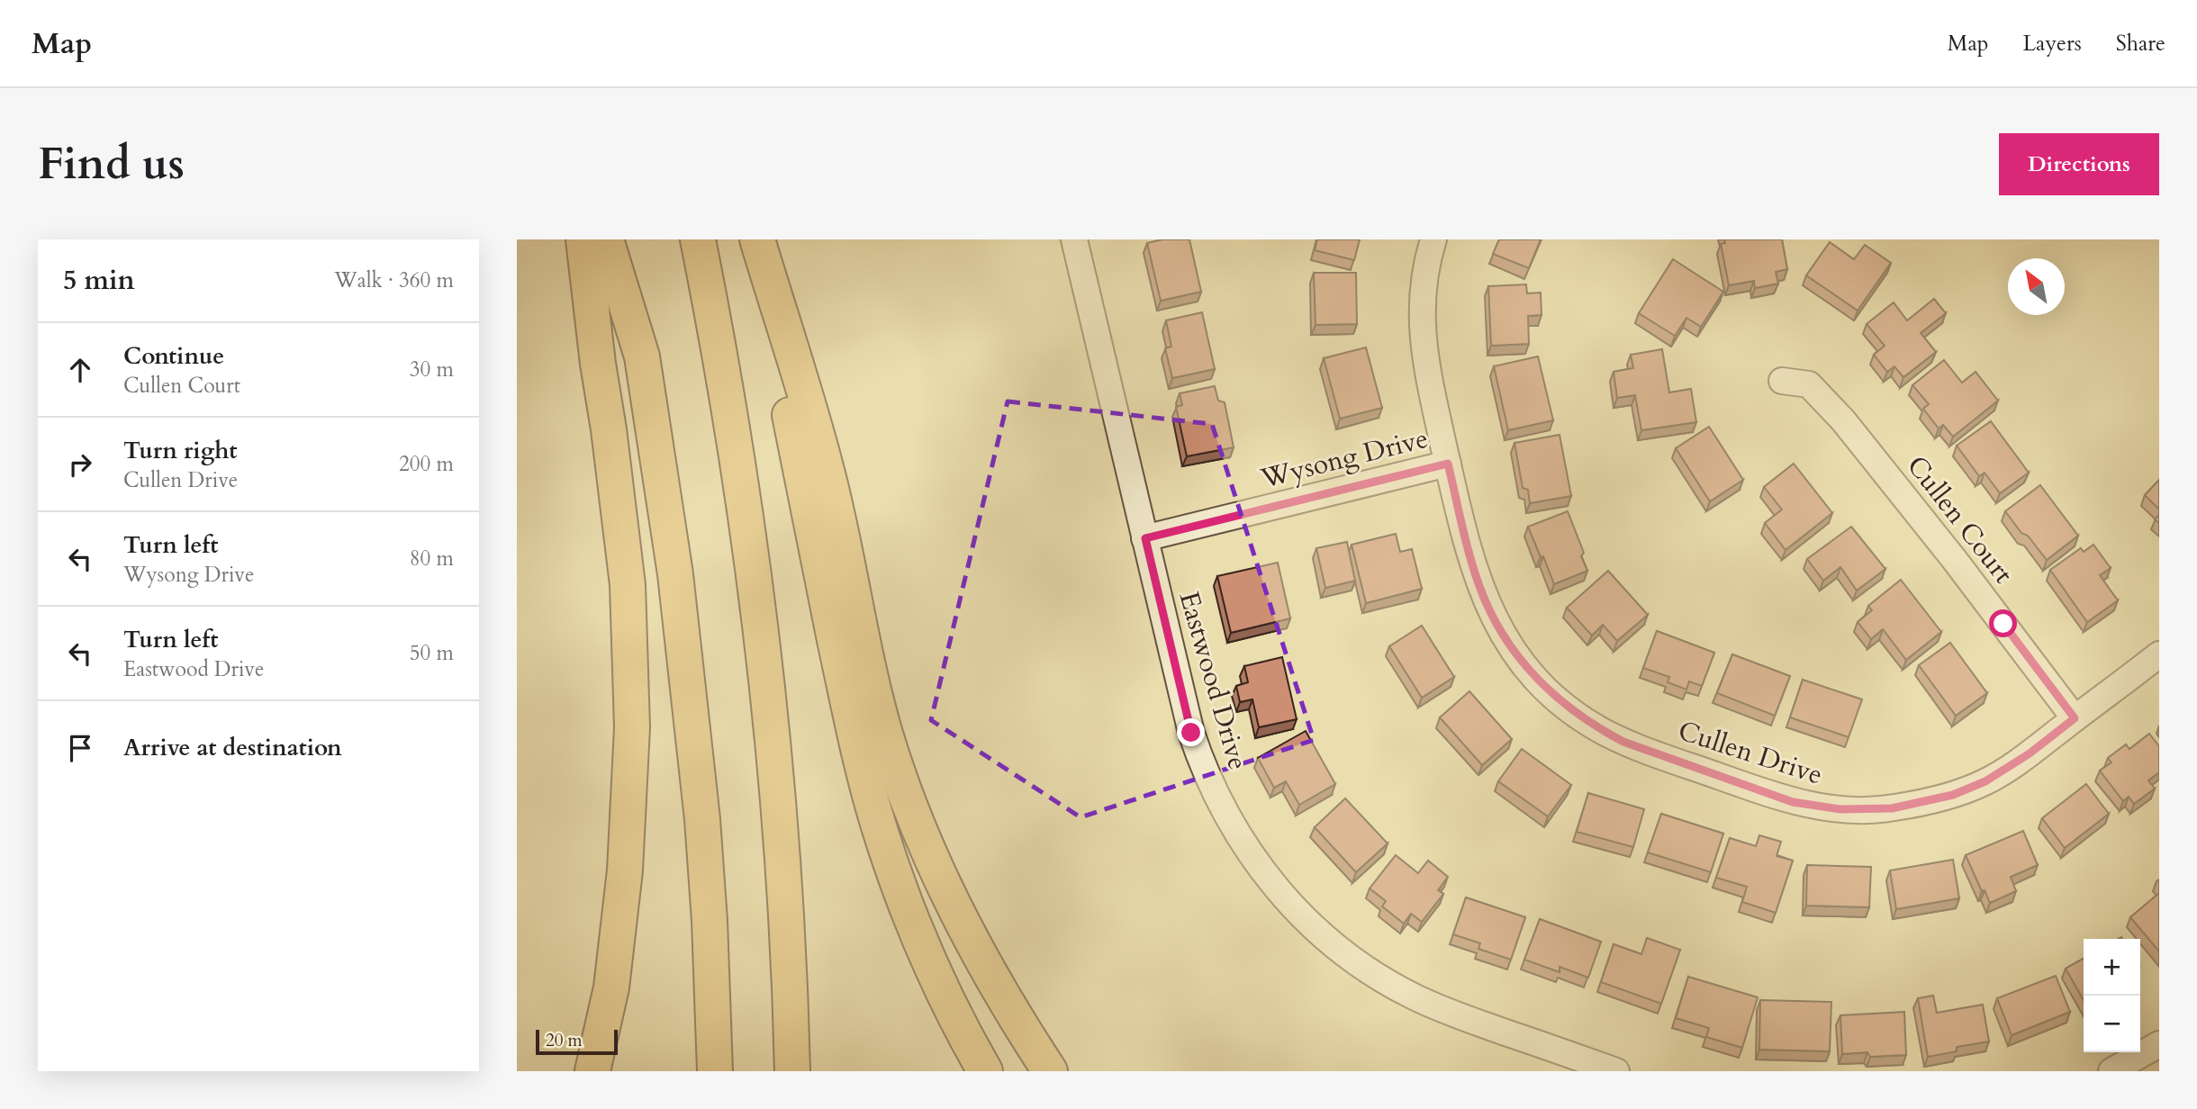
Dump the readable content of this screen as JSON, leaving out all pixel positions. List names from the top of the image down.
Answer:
{
  "streets": {
    "street": [
      "Wysong Drive",
      "Cullen Court",
      "Eastwood Drive",
      "Cullen Drive"
    ]
  },
  "crossings": [
    ["Wysong Drive", "Eastwood Drive"],
    ["Wysong Drive", "Cullen Drive"],
    ["Cullen Court", "Cullen Drive"]
  ],
  "scale_bar": "20 m",
  "north": "top left",
  "page": {
    "header": "Map",
    "nav": ["Map", "Layers", "Share"],
    "buttons": "Directions",
    "title": "Find us",
    "heading": ["5 min", "Walk · 360 m"],
    "list": [
      ["Continue", "Cullen Court", "30 m"],
      ["Turn right", "Cullen Drive", "200 m"],
      ["Turn left", "Wysong Drive", "80 m"],
      ["Turn left", "Eastwood Drive", "50 m"],
      "Arrive at destination"
    ],
    "map_buttons": ["+", "−"],
    "scale": "20 m"
  }
}
